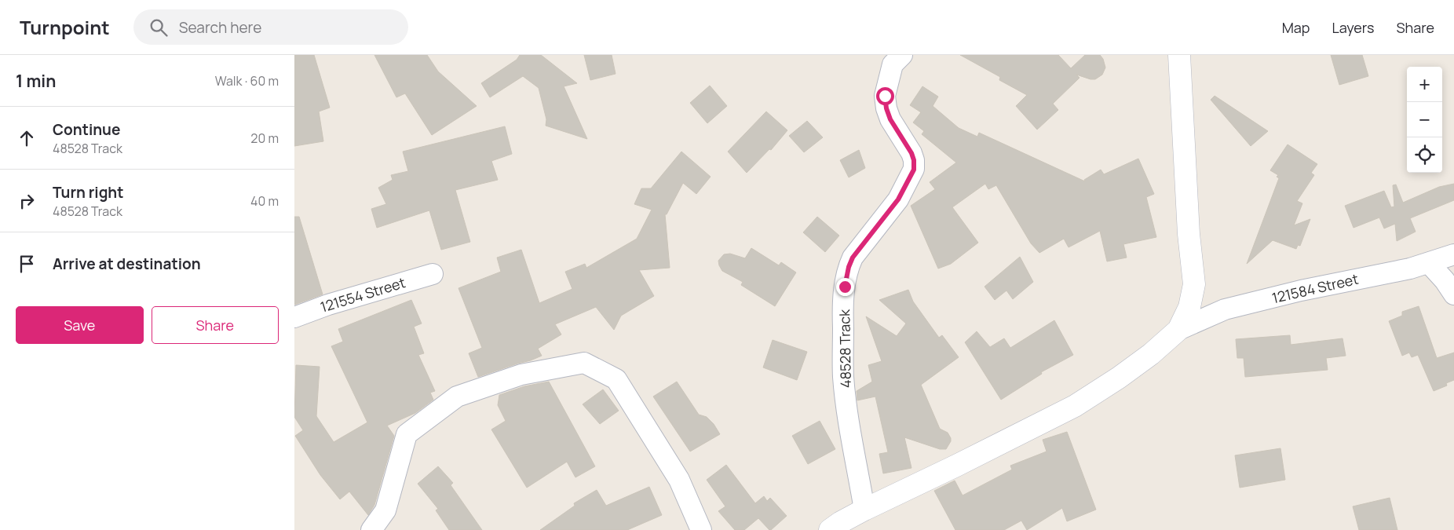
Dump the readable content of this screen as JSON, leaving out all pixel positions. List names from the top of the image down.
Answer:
{
  "streets": {
    "street": ["121584 Street", "121554 Street", "48528 Track"]
  },
  "page": {
    "header": "Turnpoint",
    "search": "Search here",
    "nav": ["Map", "Layers", "Share"],
    "heading": ["1 min", "Walk · 60 m"],
    "map_buttons": ["+", "−"],
    "list": [
      ["Continue", "48528 Track", "20 m"],
      ["Turn right", "48528 Track", "40 m"],
      "Arrive at destination"
    ],
    "buttons": ["Save", "Share"]
  }
}
